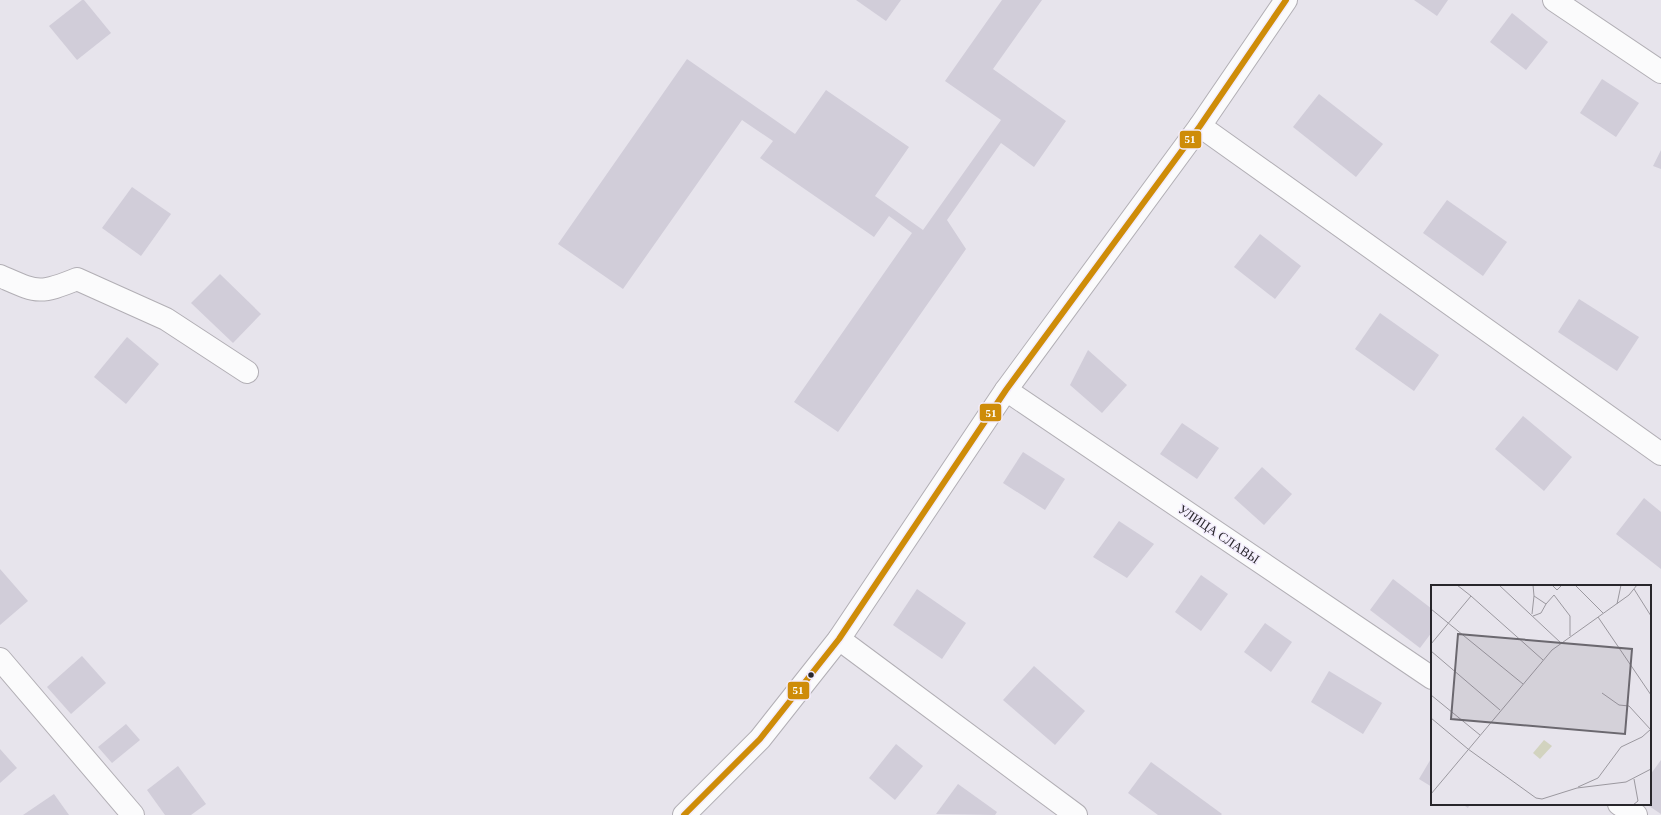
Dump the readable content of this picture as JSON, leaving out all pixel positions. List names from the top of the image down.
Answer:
{
  "streets": {
    "street": ["УЛИЦА СЛАВЫ"]
  },
  "lines": ["transit line 51"]
}
